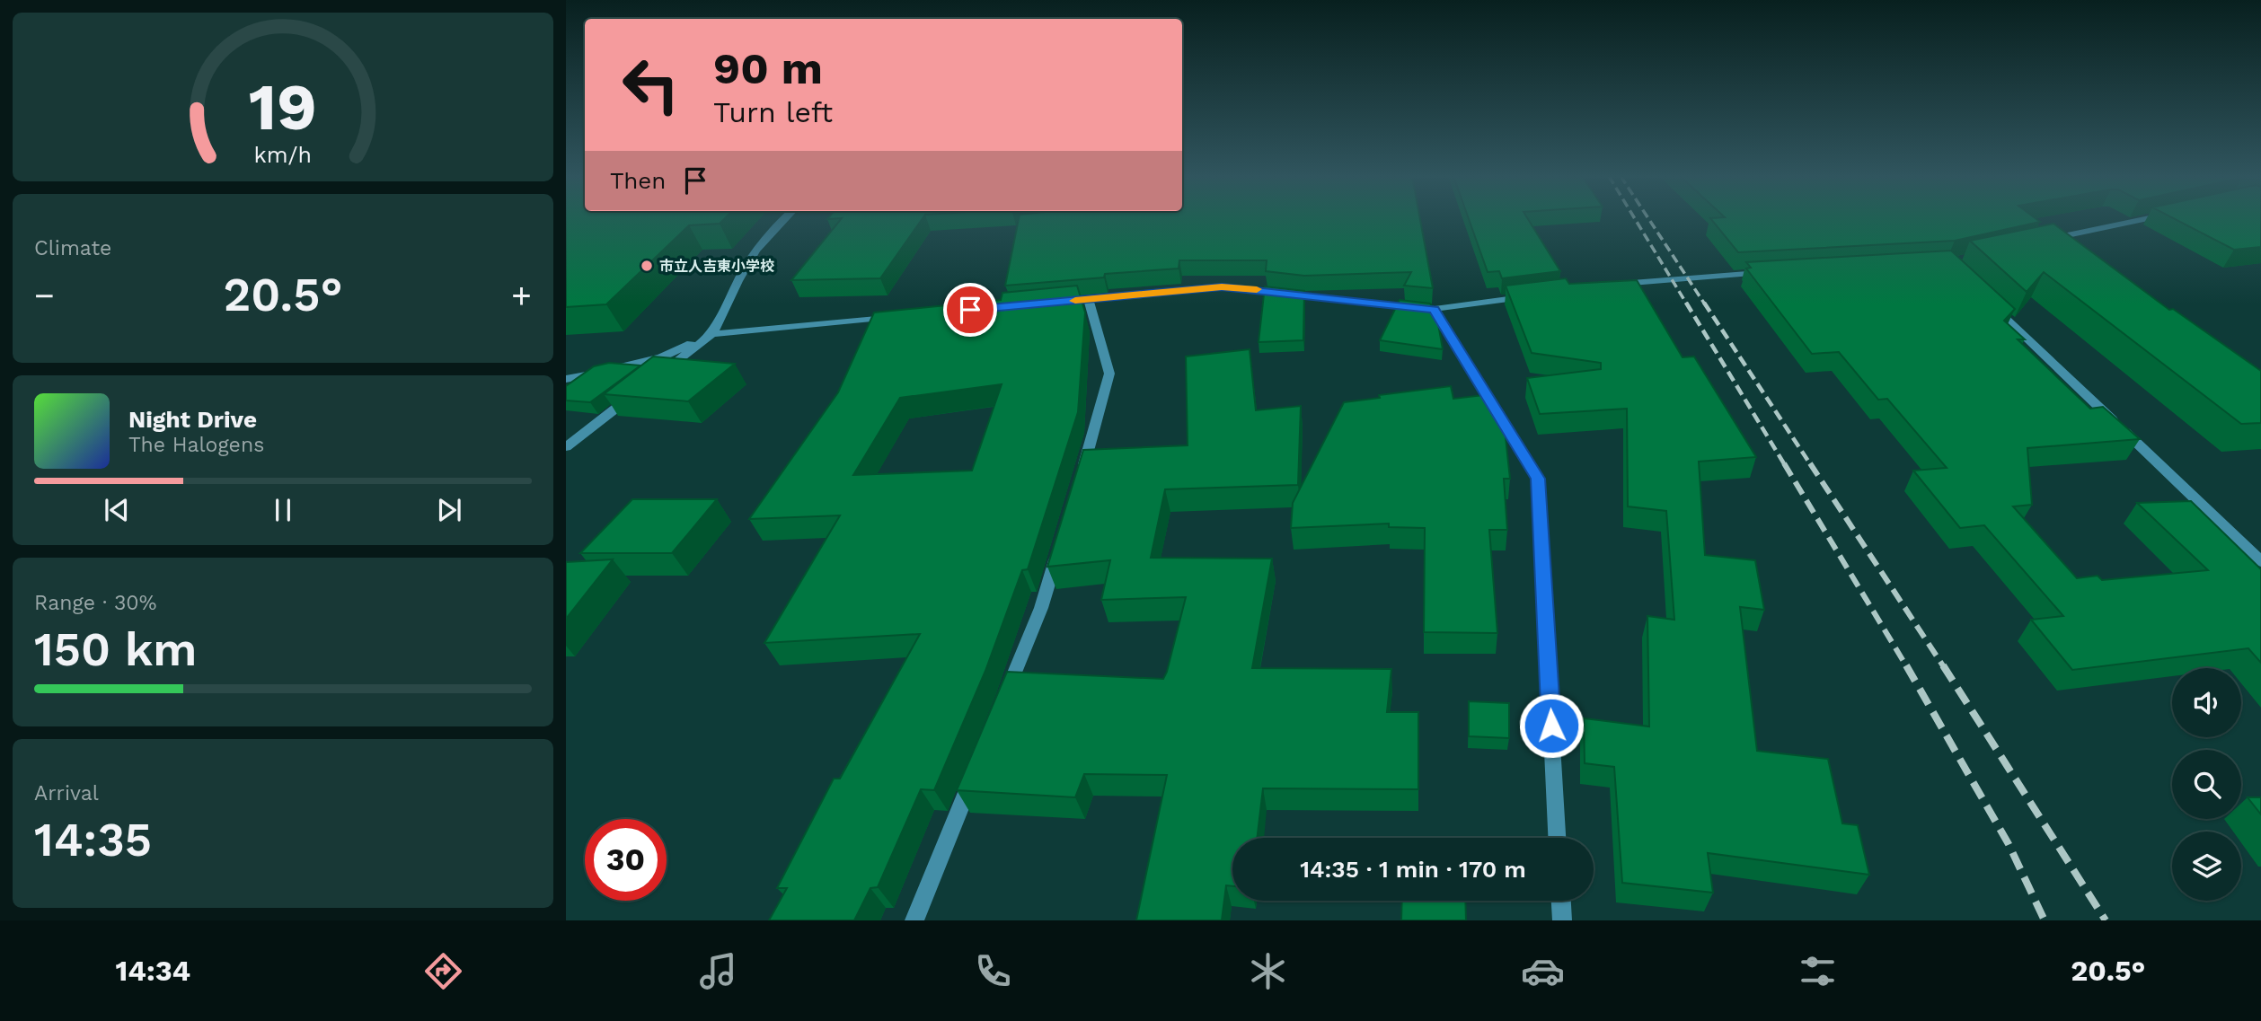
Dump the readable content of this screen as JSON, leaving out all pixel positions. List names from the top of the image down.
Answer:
{
  "places": ["市立人吉東小学校"],
  "page": {
    "turn": ["90 m", "Turn left"],
    "then": "Then",
    "tile": [
      "Climate",
      ["Range · 30%", "150 km"],
      ["Arrival", "14:35"]
    ],
    "heat": ["−", "20.5°", "+"],
    "song": ["Night Drive", "The Halogens"],
    "limit": "30",
    "trip": "14:35 · 1 min · 170 m",
    "tabs": ["14:34", "20.5°"],
    "gauge": ["19", "km/h"]
  }
}
